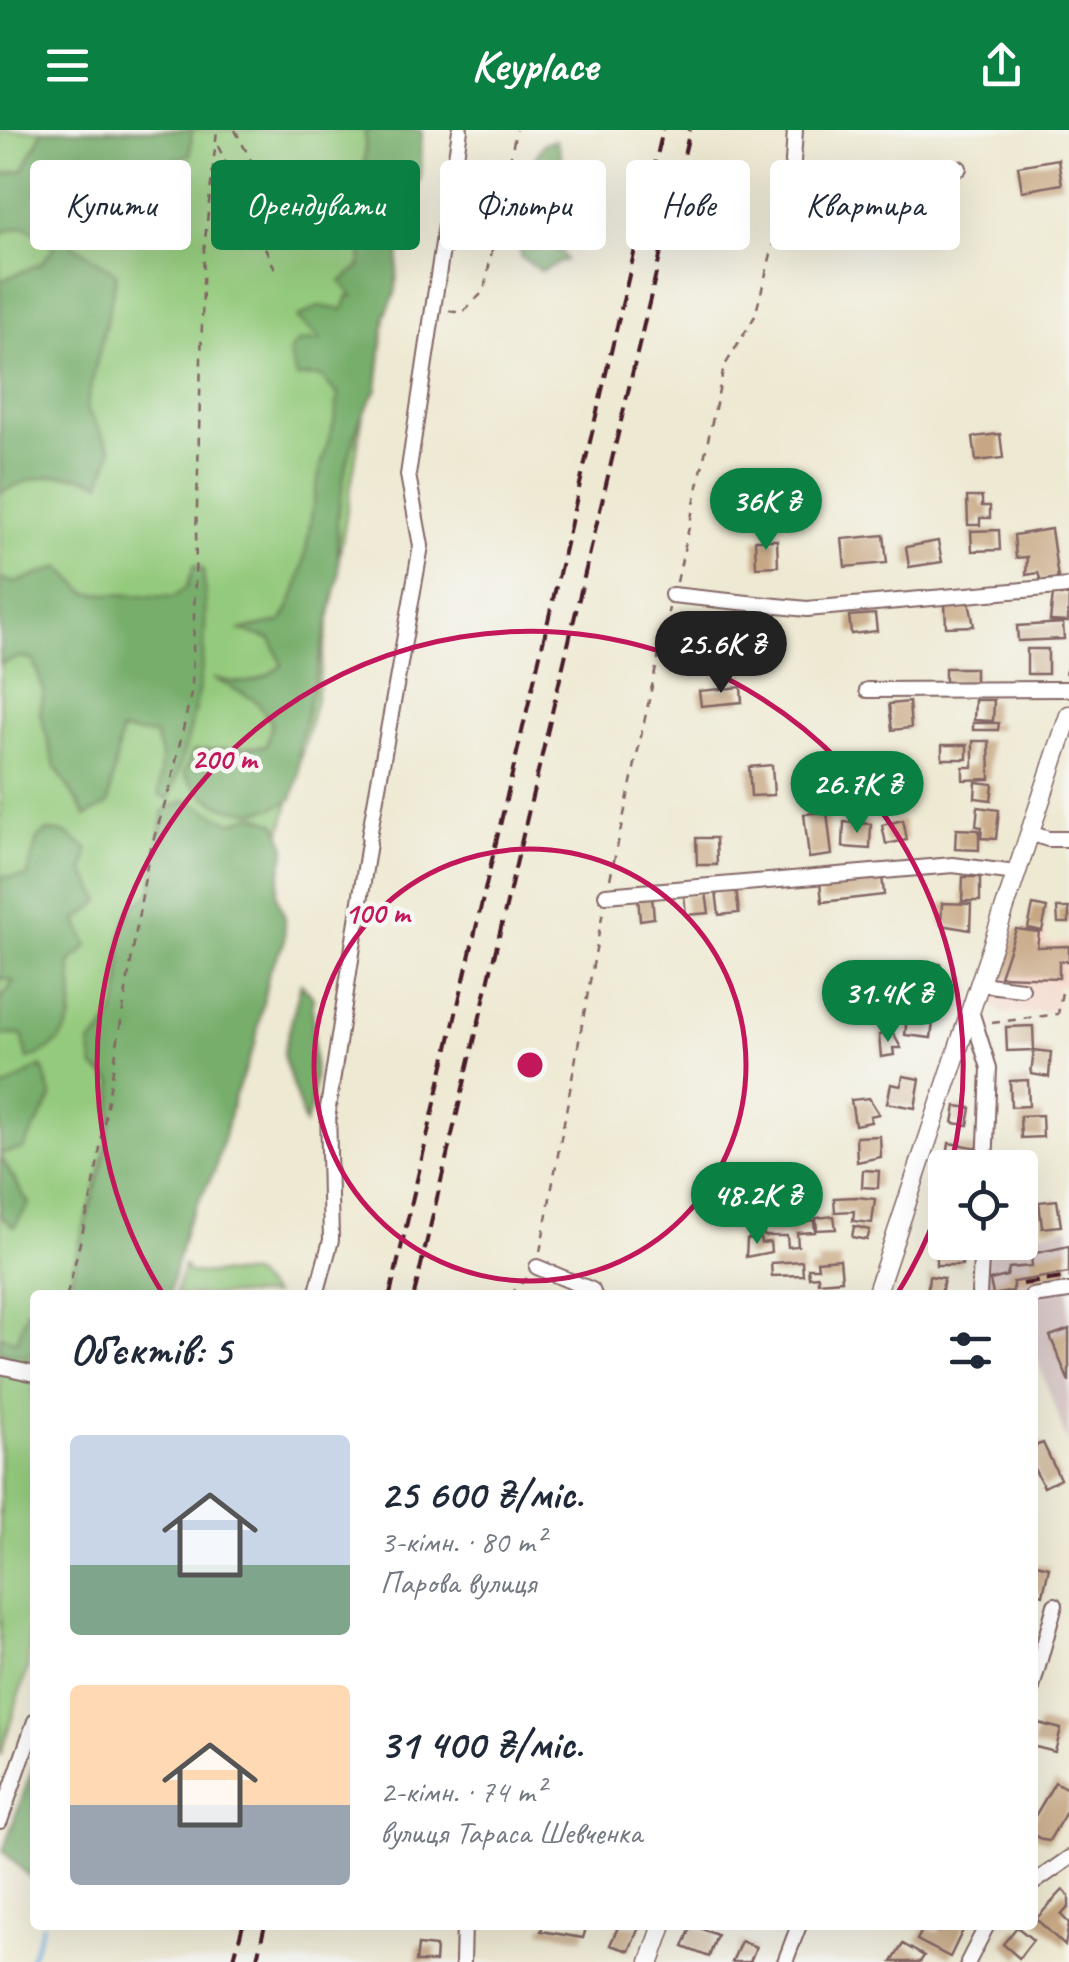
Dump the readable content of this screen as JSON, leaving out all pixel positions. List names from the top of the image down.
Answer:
{
  "page": {
    "header": "Keyplace",
    "chip": [
      "Купити",
      "Орендувати",
      "Фільтри",
      "Нове",
      "Квартира"
    ],
    "price": [
      "36K ₴",
      "25.6K ₴",
      "26.7K ₴",
      "31.4K ₴",
      "48.2K ₴"
    ],
    "heading": "Об’єктів: 5",
    "list": [
      {
        "name": "25 600 ₴/міс.",
        "note": "3-кімн. · 80 m² · Парова вулиця"
      },
      {
        "name": "31 400 ₴/міс.",
        "note": "2-кімн. · 74 m² · вулиця Тараса Шевченка"
      }
    ]
  },
  "rings": ["200 m", "100 m"]
}
